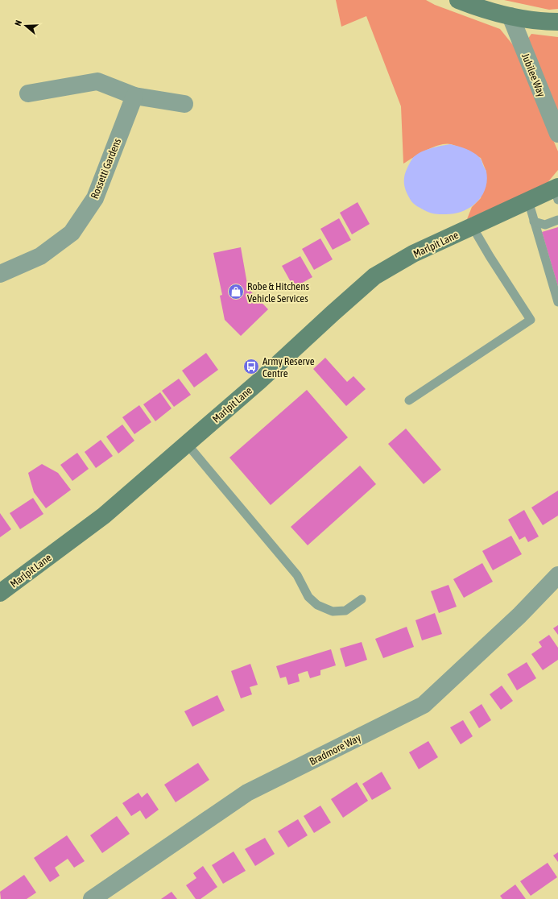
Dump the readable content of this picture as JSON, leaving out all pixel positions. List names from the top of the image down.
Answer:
{
  "streets": {
    "main road": ["Marlpit Lane"],
    "street": ["Jubilee Way", "Rossetti Gardens", "Bradmore Way"]
  },
  "places": {
    "shop": ["Robe & Hitchens Vehicle Services"],
    "bus stop": ["Army Reserve Centre"]
  },
  "north": "left"
}
